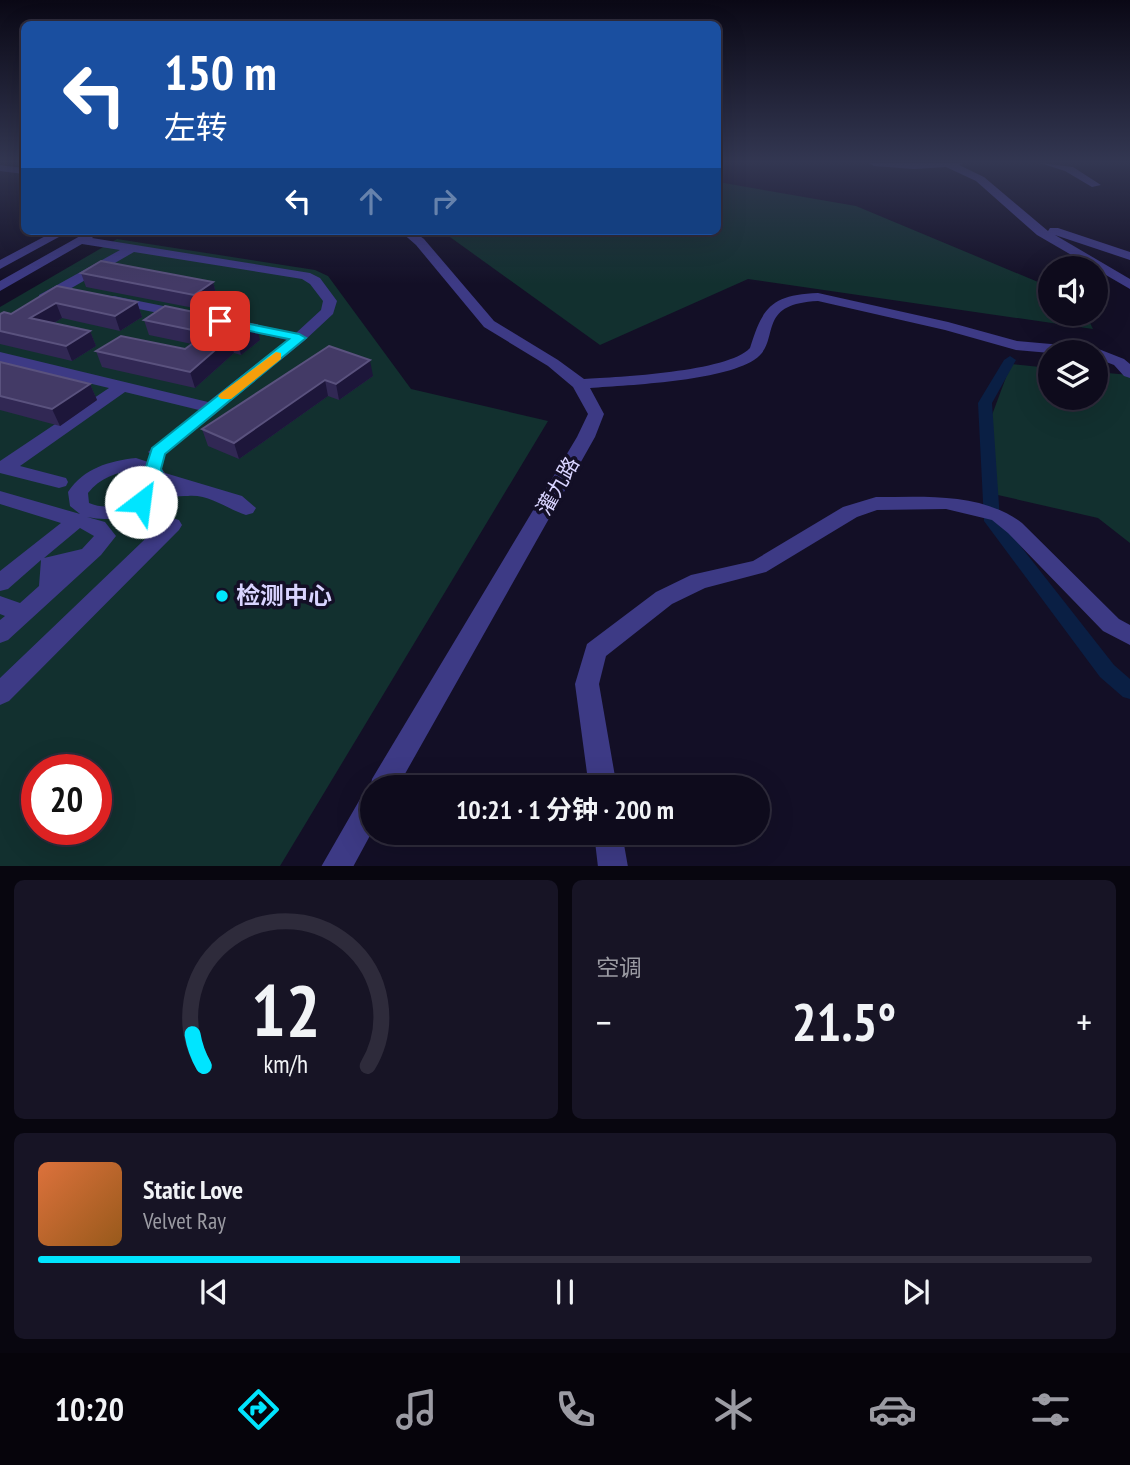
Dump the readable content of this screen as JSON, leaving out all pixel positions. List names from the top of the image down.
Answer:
{
  "streets": {
    "street": ["灌九路"]
  },
  "places": ["检测中心"],
  "page": {
    "turn": ["150 m", "左转"],
    "limit": "20",
    "trip": "10:21 · 1 分钟 · 200 m",
    "tile": "空调",
    "heat": ["−", "21.5°", "+"],
    "song": ["Static Love", "Velvet Ray"],
    "tabs": "10:20",
    "gauge": ["12", "km/h"]
  }
}
